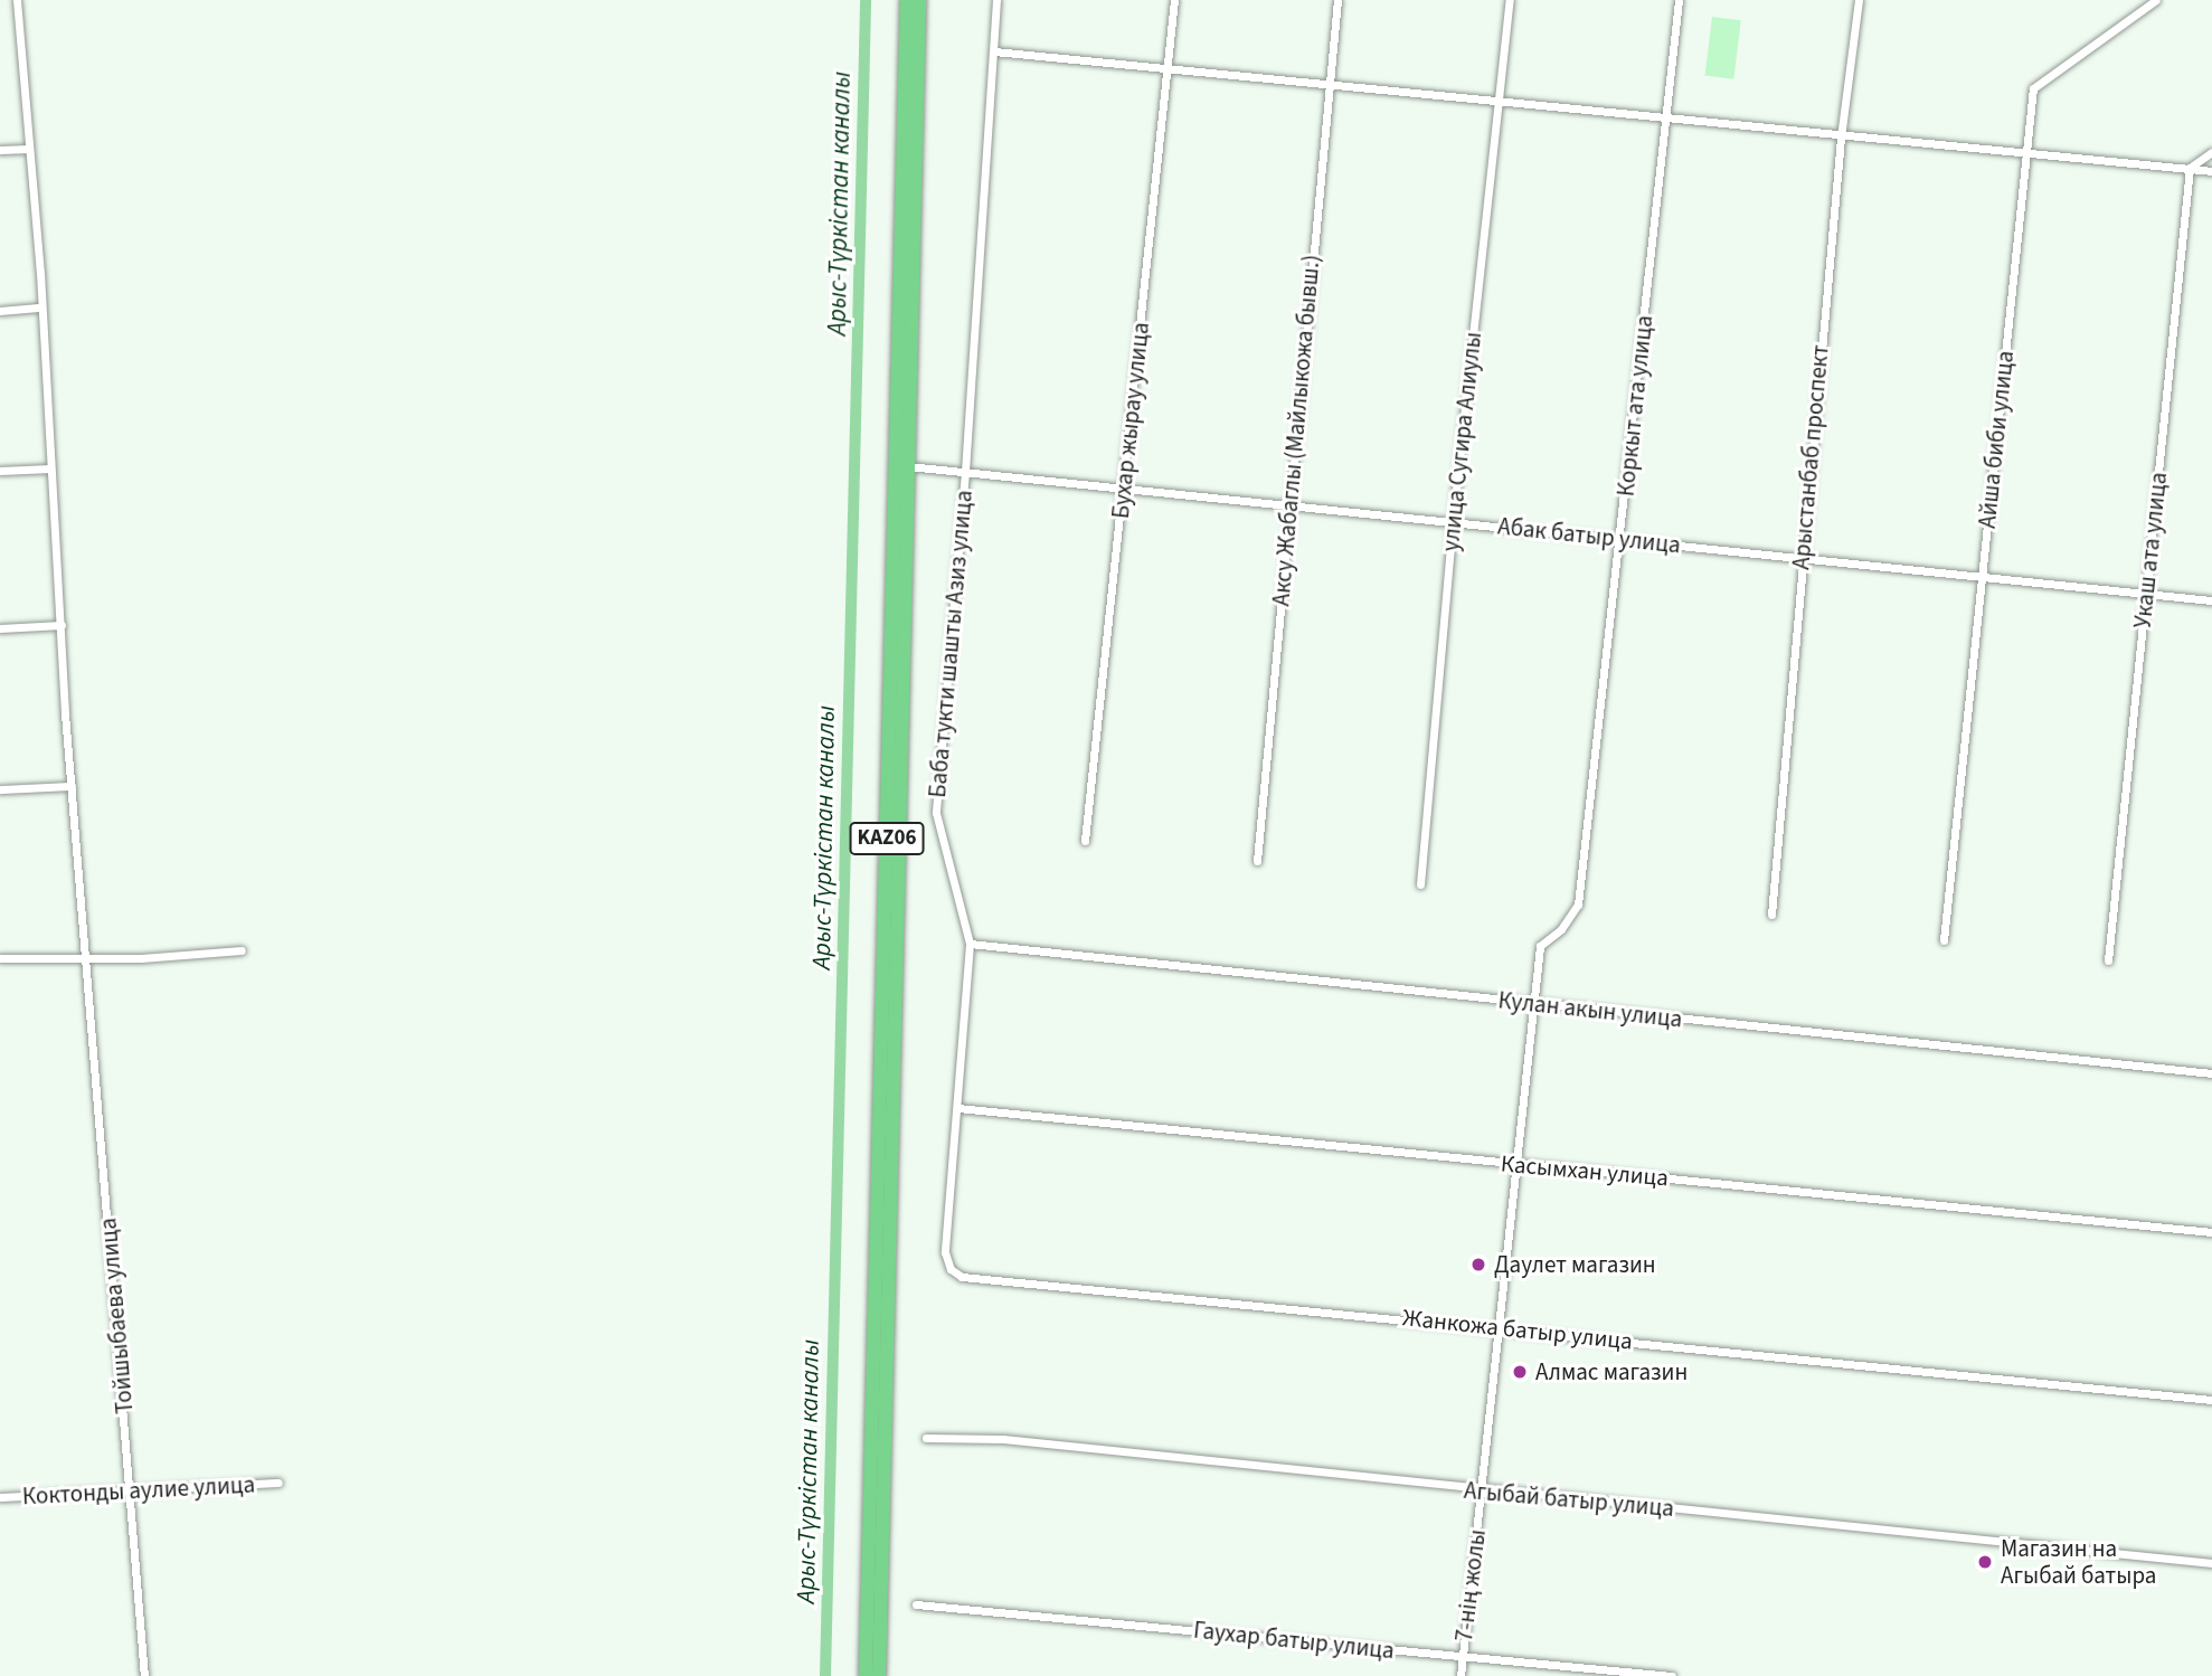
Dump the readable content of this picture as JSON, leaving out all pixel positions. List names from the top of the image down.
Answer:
{
  "streets": {
    "highway": ["KАZ06"],
    "street": [
      "Коркыт ата улица",
      "Бухар жырау улица",
      "Аксу Жабаглы (Майлыкожа бывш.)",
      "Айша биби улица",
      "улица Сугира Алиулы",
      "Арыстанбаб проспект",
      "Абак батыр улица",
      "Укаш ата улица",
      "Баба тукти шашты Азиз улица",
      "Кулан акын улица",
      "Касымхан улица",
      "Тойшыбаева улица",
      "Жанкожа батыр улица",
      "Коктонды аулие улица",
      "Агыбай батыр улица",
      "7-нің жолы",
      "Гаухар батыр улица"
    ]
  },
  "crossings": [
    ["Коркыт ата улица", "Абак батыр улица"],
    ["Коркыт ата улица", "7-нің жолы"],
    ["Бухар жырау улица", "Абак батыр улица"],
    ["Аксу Жабаглы (Майлыкожа бывш.)", "Абак батыр улица"],
    ["Айша биби улица", "Абак батыр улица"],
    ["улица Сугира Алиулы", "Абак батыр улица"],
    ["Арыстанбаб проспект", "Абак батыр улица"],
    ["Абак батыр улица", "Укаш ата улица"],
    ["Абак батыр улица", "Баба тукти шашты Азиз улица"],
    ["Абак батыр улица", "KАZ06"],
    ["Баба тукти шашты Азиз улица", "Кулан акын улица"],
    ["Баба тукти шашты Азиз улица", "Касымхан улица"],
    ["Баба тукти шашты Азиз улица", "Жанкожа батыр улица"],
    ["Кулан акын улица", "7-нің жолы"],
    ["Касымхан улица", "7-нің жолы"],
    ["Тойшыбаева улица", "Коктонды аулие улица"],
    ["Жанкожа батыр улица", "7-нің жолы"],
    ["Агыбай батыр улица", "7-нің жолы"],
    ["7-нің жолы", "Гаухар батыр улица"]
  ],
  "water": ["Арыс-Түркістан каналы"],
  "places": ["Даулет магазин", "Алмас магазин", "Магазин на Агыбай батыра"]
}
